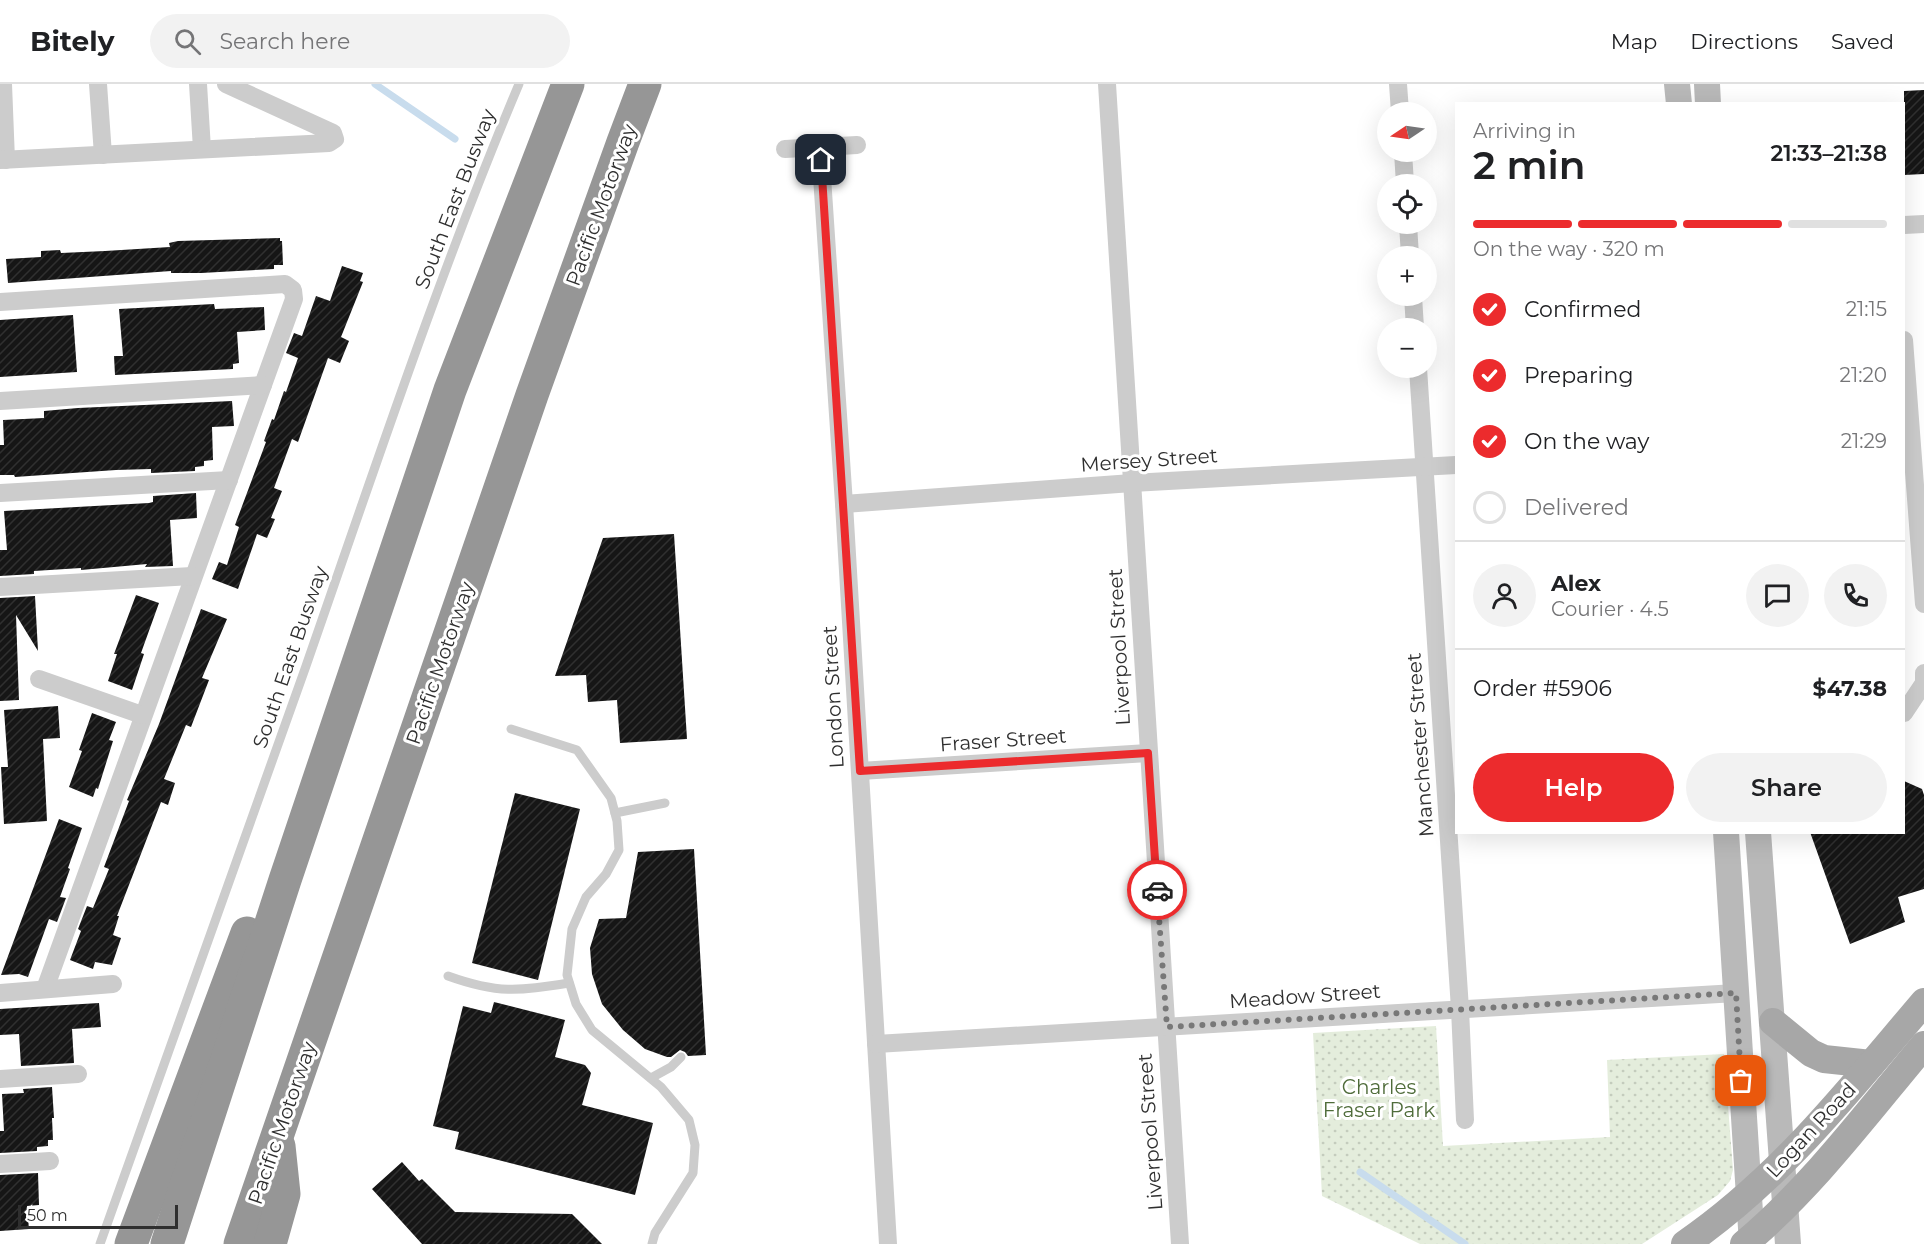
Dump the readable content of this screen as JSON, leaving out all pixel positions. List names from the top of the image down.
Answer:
{
  "streets": {
    "highway": ["Pacific Motorway"],
    "main road": ["Logan Road"],
    "street": [
      "Mersey Street",
      "Liverpool Street",
      "London Street",
      "Fraser Street",
      "Manchester Street",
      "Meadow Street"
    ],
    "lane": ["South East Busway"]
  },
  "crossings": [
    ["Mersey Street", "Liverpool Street"],
    ["Mersey Street", "London Street"],
    ["Mersey Street", "Manchester Street"],
    ["Liverpool Street", "Fraser Street"],
    ["Liverpool Street", "Meadow Street"],
    ["London Street", "Fraser Street"],
    ["London Street", "Meadow Street"],
    ["Manchester Street", "Meadow Street"]
  ],
  "parks": ["Charles Fraser Park"],
  "scale_bar": "50 m",
  "north": "left",
  "page": {
    "header": "Bitely",
    "search": "Search here",
    "nav": ["Map", "Directions", "Saved"],
    "map_buttons": ["+", "−"],
    "heading": ["2 min", "Arriving in", "21:33–21:38"],
    "panel": [
      "Alex",
      "Courier · 4.5",
      "Order #5906",
      "$47.38"
    ],
    "bar": "On the way · 320 m",
    "list": [
      ["Confirmed", "21:15"],
      ["Preparing", "21:20"],
      ["On the way", "21:29"],
      "Delivered"
    ],
    "buttons": ["Help", "Share"],
    "scale": "50 m"
  }
}
